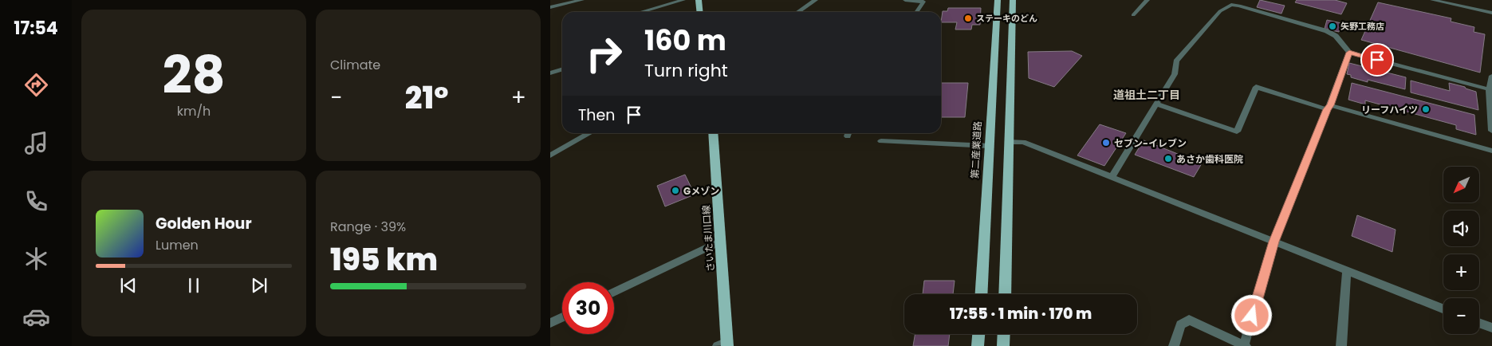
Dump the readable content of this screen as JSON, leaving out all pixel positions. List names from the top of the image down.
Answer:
{
  "streets": {
    "main road": ["第二産業道路", "さいたま川口線"]
  },
  "districts": ["道祖土二丁目"],
  "places": [
    "ステーキのどん",
    "矢野工務店",
    "リーフハイツ",
    "セブン-イレブン",
    "あさか歯科医院",
    "Gメゾン"
  ],
  "north": "bottom left",
  "page": {
    "tabs": "17:54",
    "tile": [
      ["28", "km/h"],
      "Climate",
      ["Range · 39%", "195 km"]
    ],
    "turn": ["160 m", "Turn right"],
    "heat": ["−", "21°", "+"],
    "then": "Then",
    "map_buttons": ["+", "−"],
    "song": ["Golden Hour", "Lumen"],
    "limit": "30",
    "trip": "17:55 · 1 min · 170 m"
  }
}
